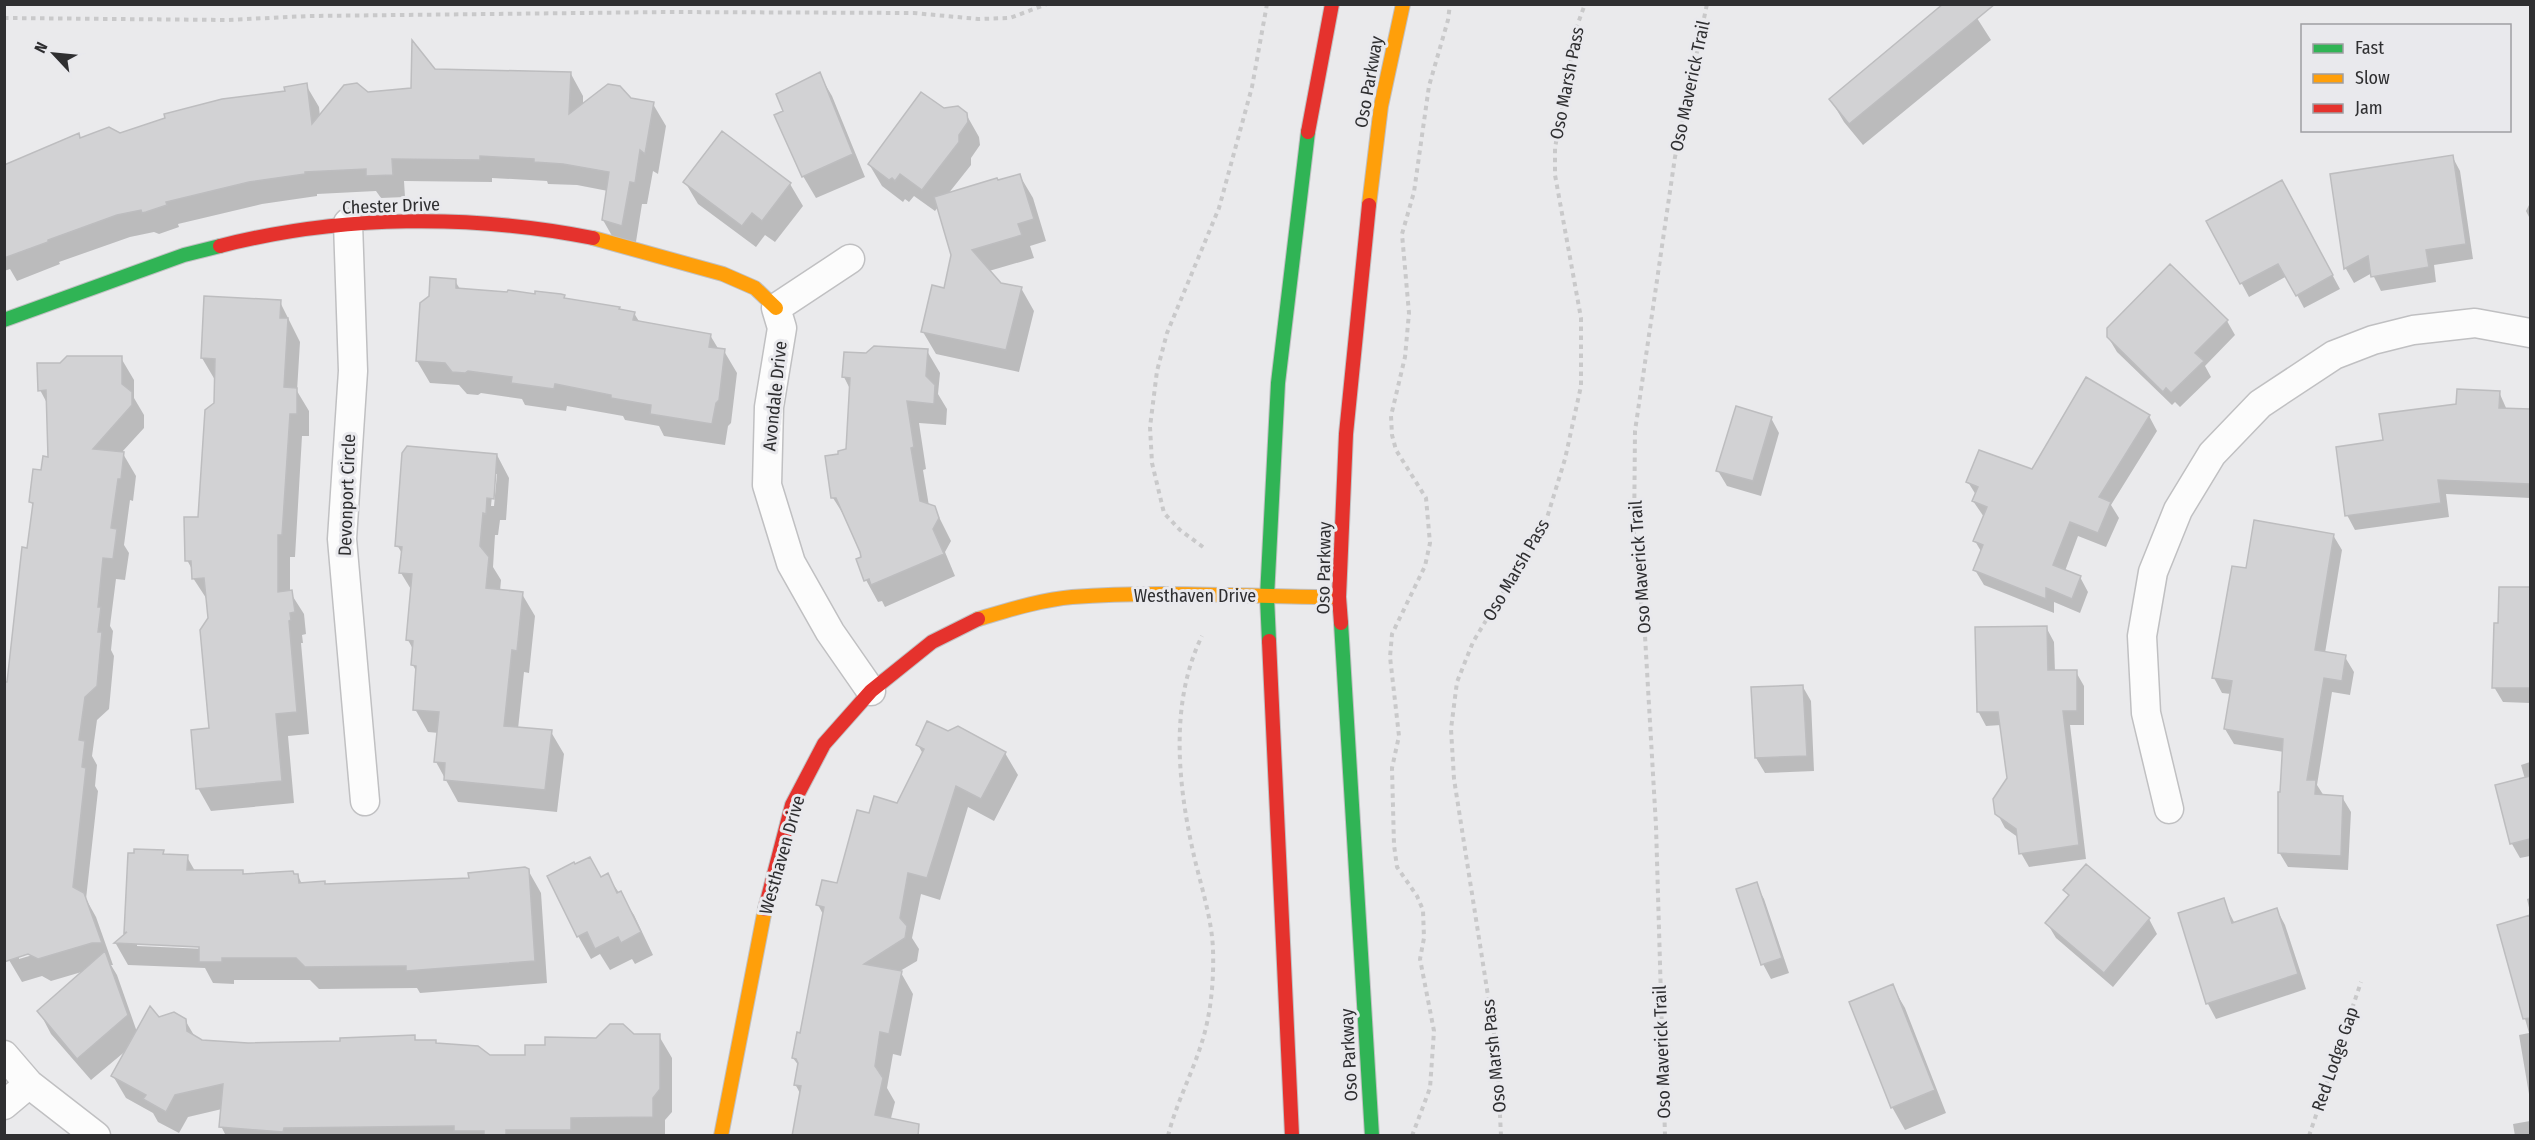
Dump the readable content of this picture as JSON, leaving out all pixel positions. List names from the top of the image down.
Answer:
{
  "streets": {
    "main road": ["Oso Parkway", "Chester Drive", "Westhaven Drive"],
    "street": ["Avondale Drive", "Devonport Circle"],
    "path": ["Oso Marsh Pass", "Oso Maverick Trail", "Red Lodge Gap"]
  },
  "crossings": [
    ["Oso Parkway", "Westhaven Drive"],
    ["Chester Drive", "Avondale Drive"],
    ["Chester Drive", "Devonport Circle"],
    ["Avondale Drive", "Westhaven Drive"]
  ],
  "legend": ["Fast", "Slow", "Jam"],
  "north": "top left"
}
